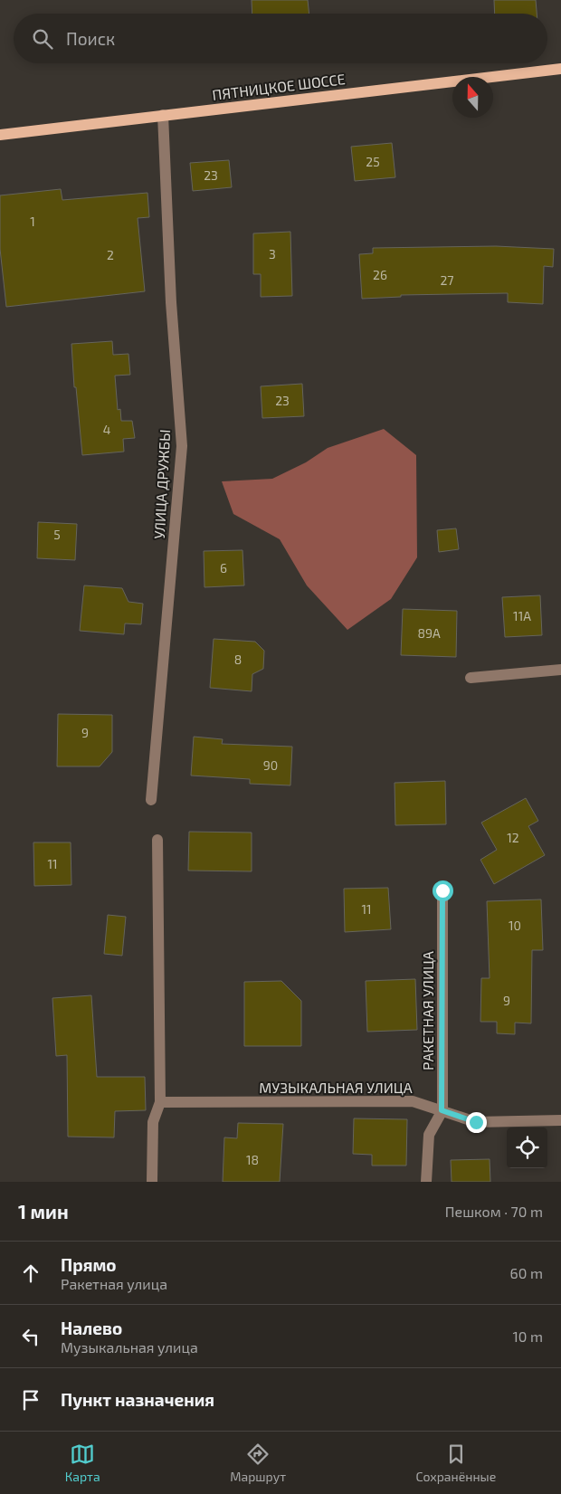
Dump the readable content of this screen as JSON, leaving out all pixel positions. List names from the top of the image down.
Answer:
{
  "streets": {
    "main road": ["ПЯТНИЦКОЕ ШОССЕ"],
    "street": ["УЛИЦА ДРУЖБЫ", "РАКЕТНАЯ УЛИЦА", "МУЗЫКАЛЬНАЯ УЛИЦА"]
  },
  "crossings": [
    ["ПЯТНИЦКОЕ ШОССЕ", "УЛИЦА ДРУЖБЫ"],
    ["РАКЕТНАЯ УЛИЦА", "МУЗЫКАЛЬНАЯ УЛИЦА"]
  ],
  "house_numbers": [
    "25",
    "23",
    "1",
    "3",
    "2",
    "26",
    "27",
    "23",
    "4",
    "5",
    "6",
    "11А",
    "89А",
    "8",
    "9",
    "90",
    "12",
    "11",
    "11",
    "10",
    "9",
    "18"
  ],
  "north": "top",
  "page": {
    "search": "Поиск",
    "heading": ["1 мин", "Пешком · 70 m"],
    "list": [
      ["Прямо", "Ракетная улица", "60 m"],
      ["Налево", "Музыкальная улица", "10 m"],
      "Пункт назначения"
    ],
    "nav": ["Карта", "Маршрут", "Сохранённые"]
  }
}
